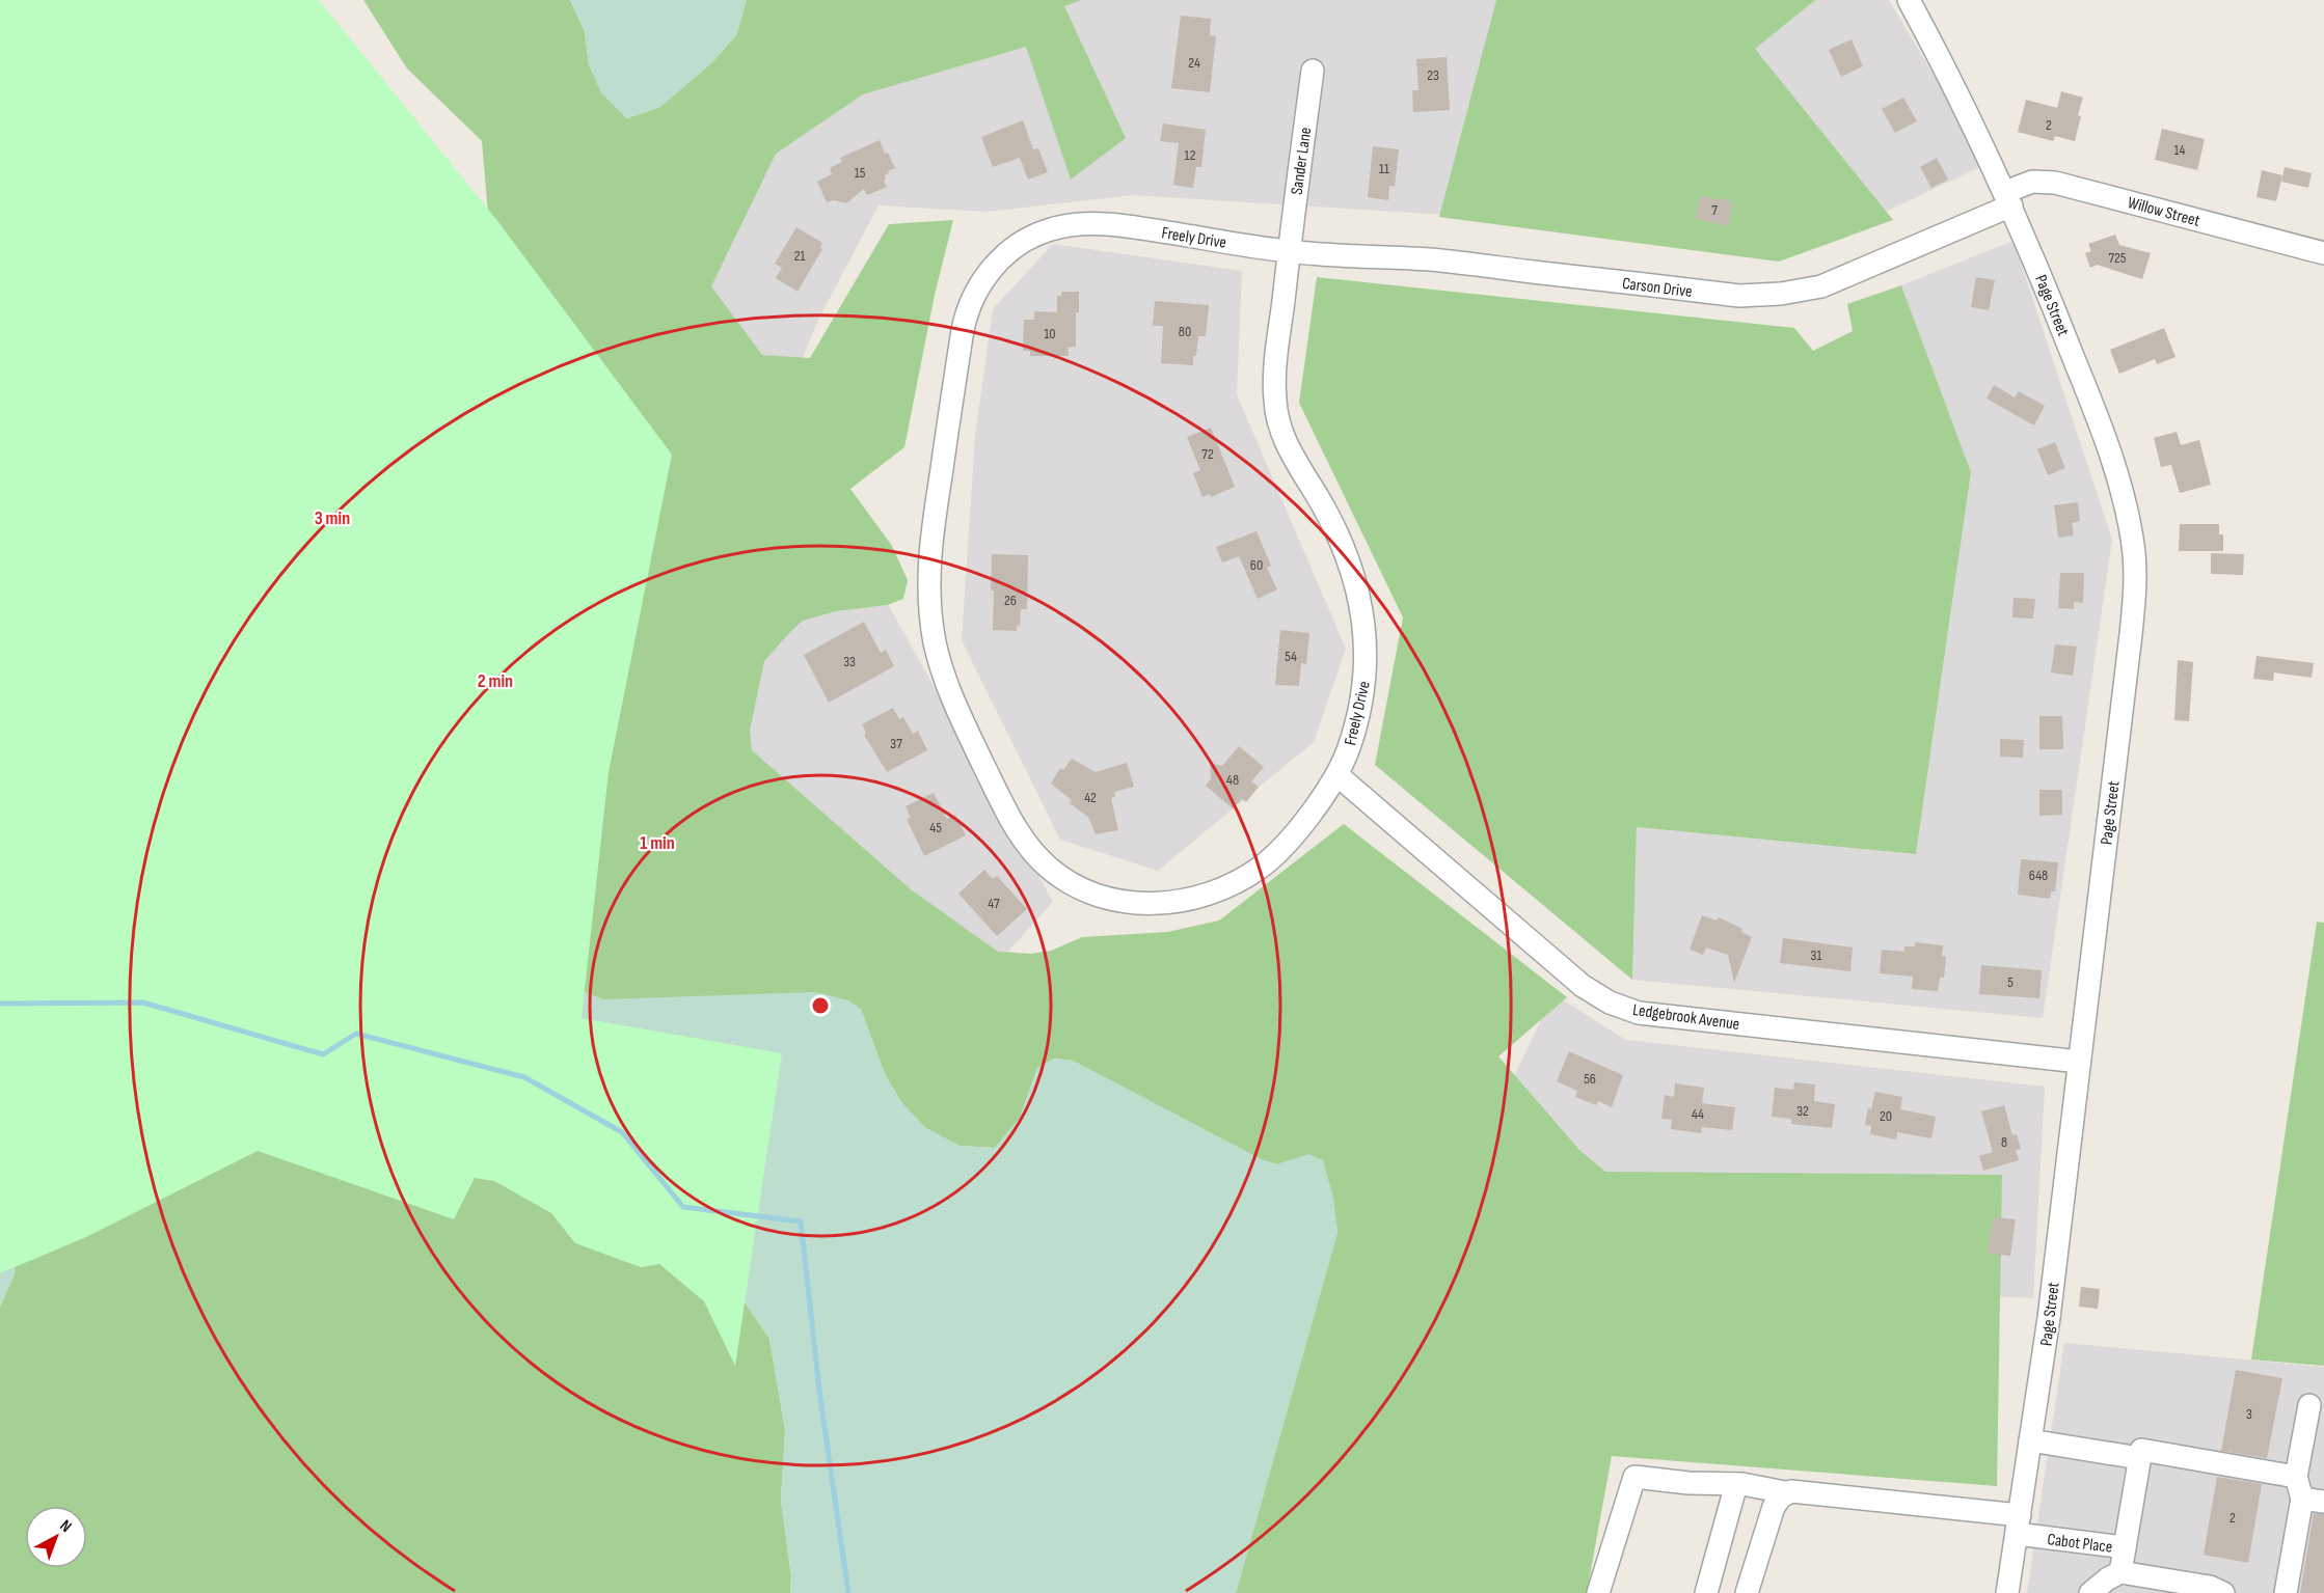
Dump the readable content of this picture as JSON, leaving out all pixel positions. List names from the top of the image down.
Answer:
{
  "streets": {
    "street": [
      "Sander Lane",
      "Willow Street",
      "Freely Drive",
      "Carson Drive",
      "Page Street",
      "Ledgebrook Avenue",
      "Cabot Place"
    ]
  },
  "crossings": [
    ["Sander Lane", "Freely Drive"],
    ["Sander Lane", "Carson Drive"],
    ["Willow Street", "Carson Drive"],
    ["Willow Street", "Page Street"],
    ["Freely Drive", "Carson Drive"],
    ["Freely Drive", "Ledgebrook Avenue"],
    ["Carson Drive", "Page Street"],
    ["Page Street", "Ledgebrook Avenue"],
    ["Page Street", "Cabot Place"]
  ],
  "house_numbers": [
    "24",
    "23",
    "2",
    "14",
    "12",
    "11",
    "15",
    "7",
    "21",
    "725",
    "80",
    "10",
    "72",
    "60",
    "26",
    "54",
    "33",
    "37",
    "48",
    "42",
    "45",
    "648",
    "47",
    "31",
    "5",
    "56",
    "32",
    "44",
    "20",
    "8",
    "3",
    "2"
  ],
  "north": "top right",
  "rings": ["3 min", "2 min", "1 min"]
}
